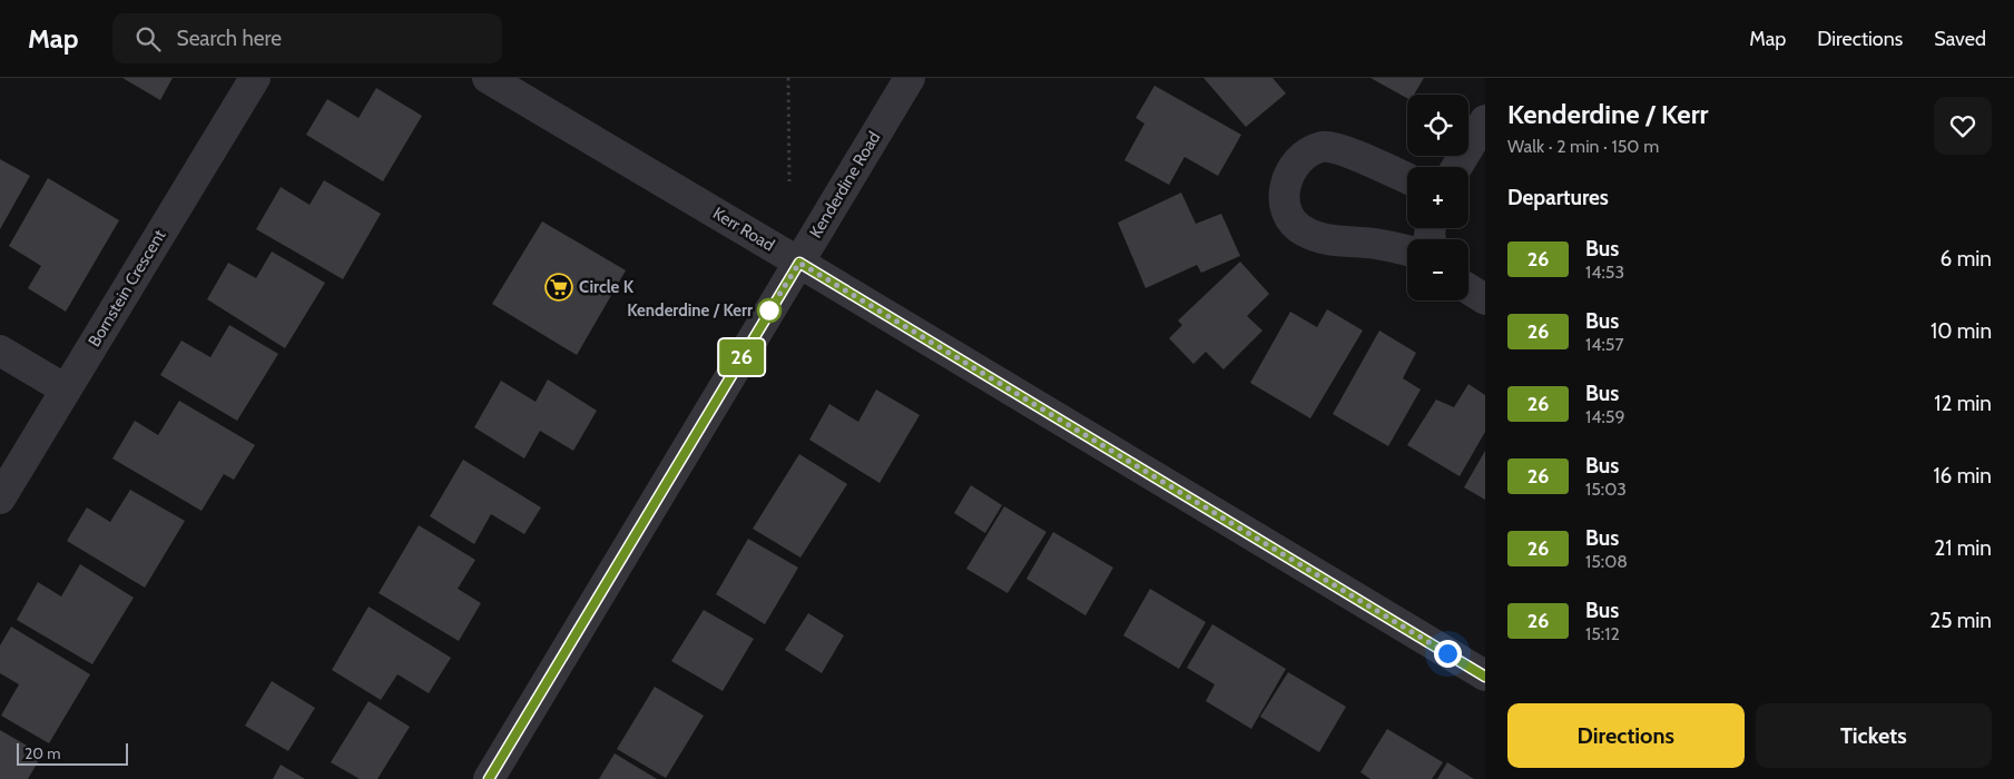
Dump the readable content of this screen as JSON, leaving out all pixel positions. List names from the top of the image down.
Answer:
{
  "streets": {
    "street": ["Kenderdine Road", "Kerr Road", "Bornstein Crescent"]
  },
  "crossings": [
    ["Kenderdine Road", "Kerr Road"]
  ],
  "places": {
    "supermarket": ["Circle K"],
    "other": ["Kenderdine / Kerr"]
  },
  "lines": ["bus line 26"],
  "scale_bar": "20 m",
  "page": {
    "header": "Map",
    "search": "Search here",
    "nav": ["Map", "Directions", "Saved"],
    "on_map": "26",
    "heading": [
      ["Kenderdine / Kerr", "Walk · 2 min · 150 m"],
      "Departures"
    ],
    "map_buttons": ["+", "−"],
    "list": [
      {
        "mark": "26",
        "name": "Bus",
        "note": "14:53",
        "value": "6 min"
      },
      {
        "mark": "26",
        "name": "Bus",
        "note": "14:57",
        "value": "10 min"
      },
      {
        "mark": "26",
        "name": "Bus",
        "note": "14:59",
        "value": "12 min"
      },
      {
        "mark": "26",
        "name": "Bus",
        "note": "15:03",
        "value": "16 min"
      },
      {
        "mark": "26",
        "name": "Bus",
        "note": "15:08",
        "value": "21 min"
      },
      {
        "mark": "26",
        "name": "Bus",
        "note": "15:12",
        "value": "25 min"
      }
    ],
    "buttons": ["Directions", "Tickets"],
    "scale": "20 m"
  }
}
